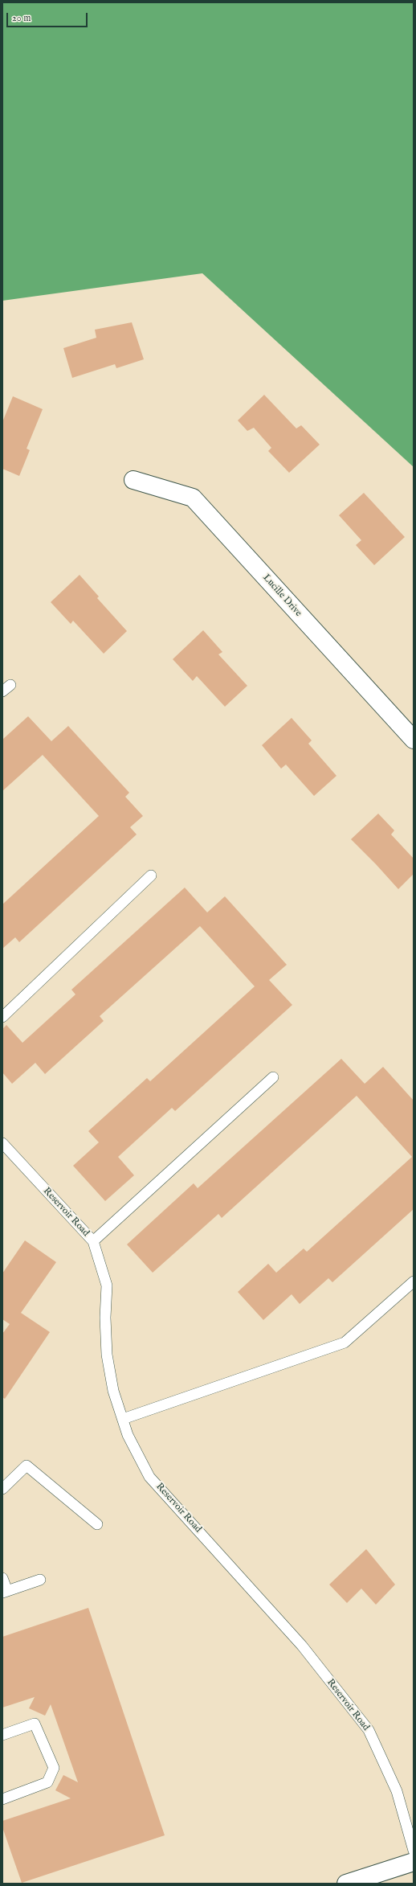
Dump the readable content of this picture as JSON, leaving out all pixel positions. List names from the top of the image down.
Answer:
{
  "streets": {
    "street": ["Lucille Drive"],
    "lane": ["Reservoir Road"]
  },
  "scale_bar": "20 m"
}
